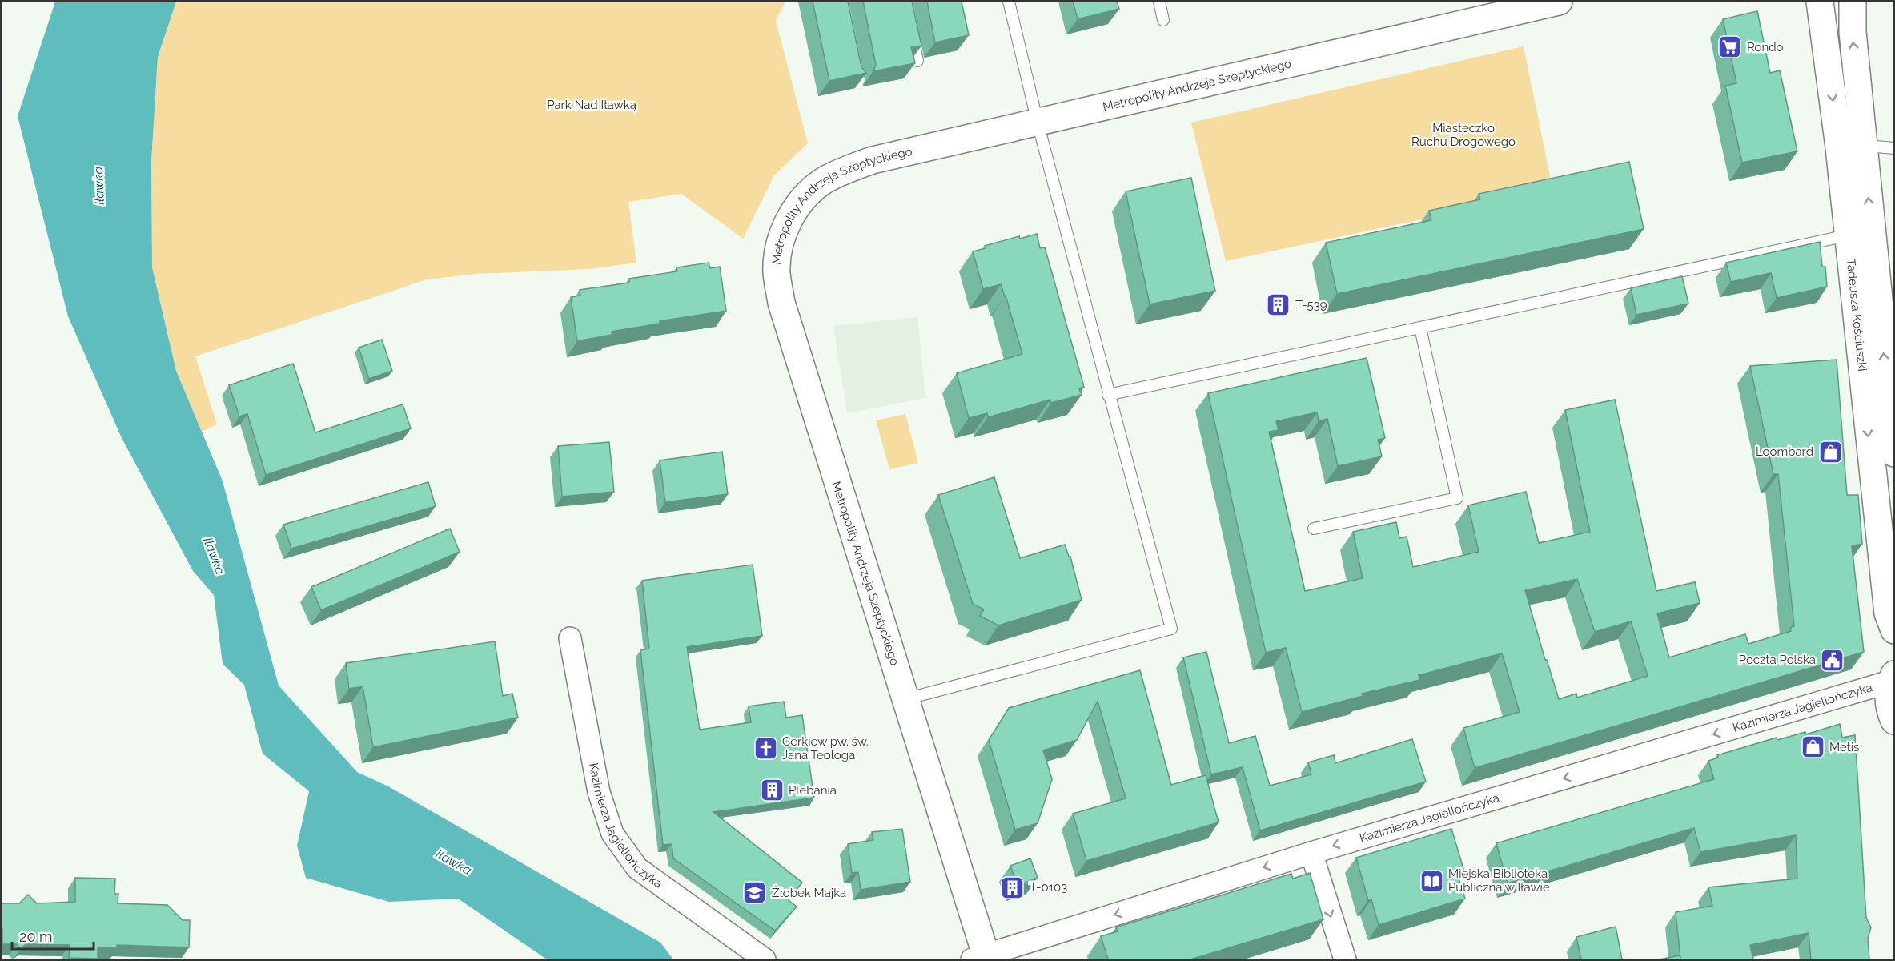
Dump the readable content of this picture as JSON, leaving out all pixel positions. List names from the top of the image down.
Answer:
{
  "streets": {
    "street": ["Metropolity Andrzeja Szeptyckiego", "Tadeusza Kościuszki", "Kazimierza Jagiellończyka"]
  },
  "crossings": [
    ["Metropolity Andrzeja Szeptyckiego", "Kazimierza Jagiellończyka"]
  ],
  "one_way": ["Kazimierza Jagiellończyka"],
  "water": ["Iławka"],
  "parks": ["Park Nad Iławką", "Miasteczko Ruchu Drogowego"],
  "places": {
    "supermarket": ["Rondo"],
    "building": ["T-539", "Plebania", "T-0103"],
    "shop": ["Loombard", "Metis"],
    "public building": ["Poczta Polska"],
    "church": ["Cerkiew pw. św. Jana Teologa"],
    "library": ["Miejska Biblioteka Publiczna w Iławie"],
    "school or university": ["Żłobek Majka"]
  },
  "scale_bar": "20 m"
}
